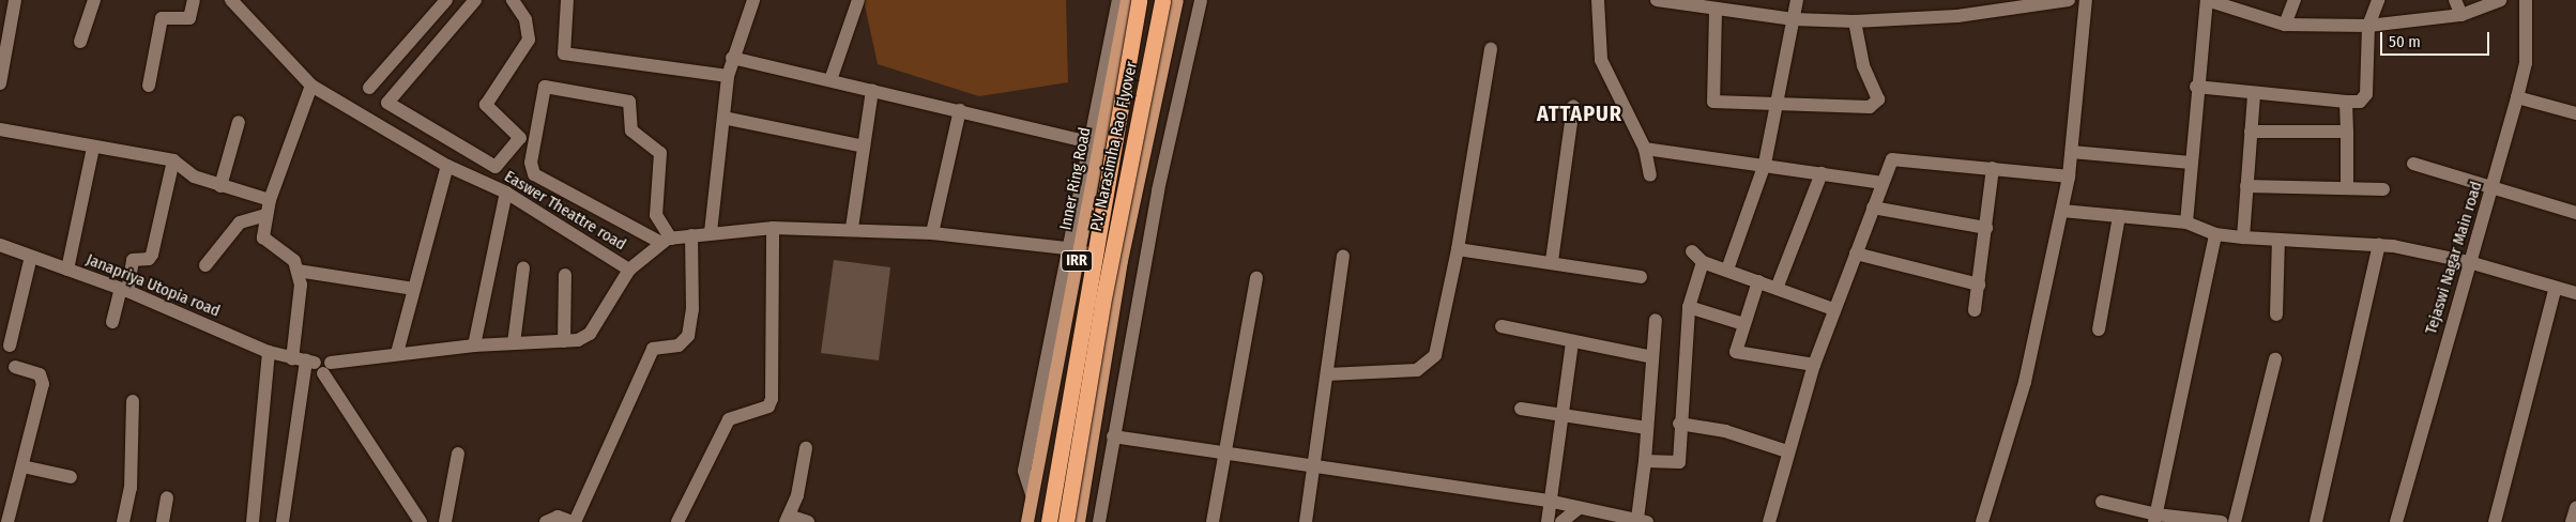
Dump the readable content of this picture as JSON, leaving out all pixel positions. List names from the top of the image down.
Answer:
{
  "streets": {
    "highway": ["P.V. Narasimha Rao Flyover"],
    "main road": ["Inner Ring Road", "IRR"],
    "street": ["Easwer Theattre road", "Tejaswi Nagar Main road", "Janapriya Utopia road"]
  },
  "crossings": [
    ["Easwer Theattre road", "Janapriya Utopia road"]
  ],
  "districts": ["ATTAPUR"],
  "scale_bar": "50 m"
}
